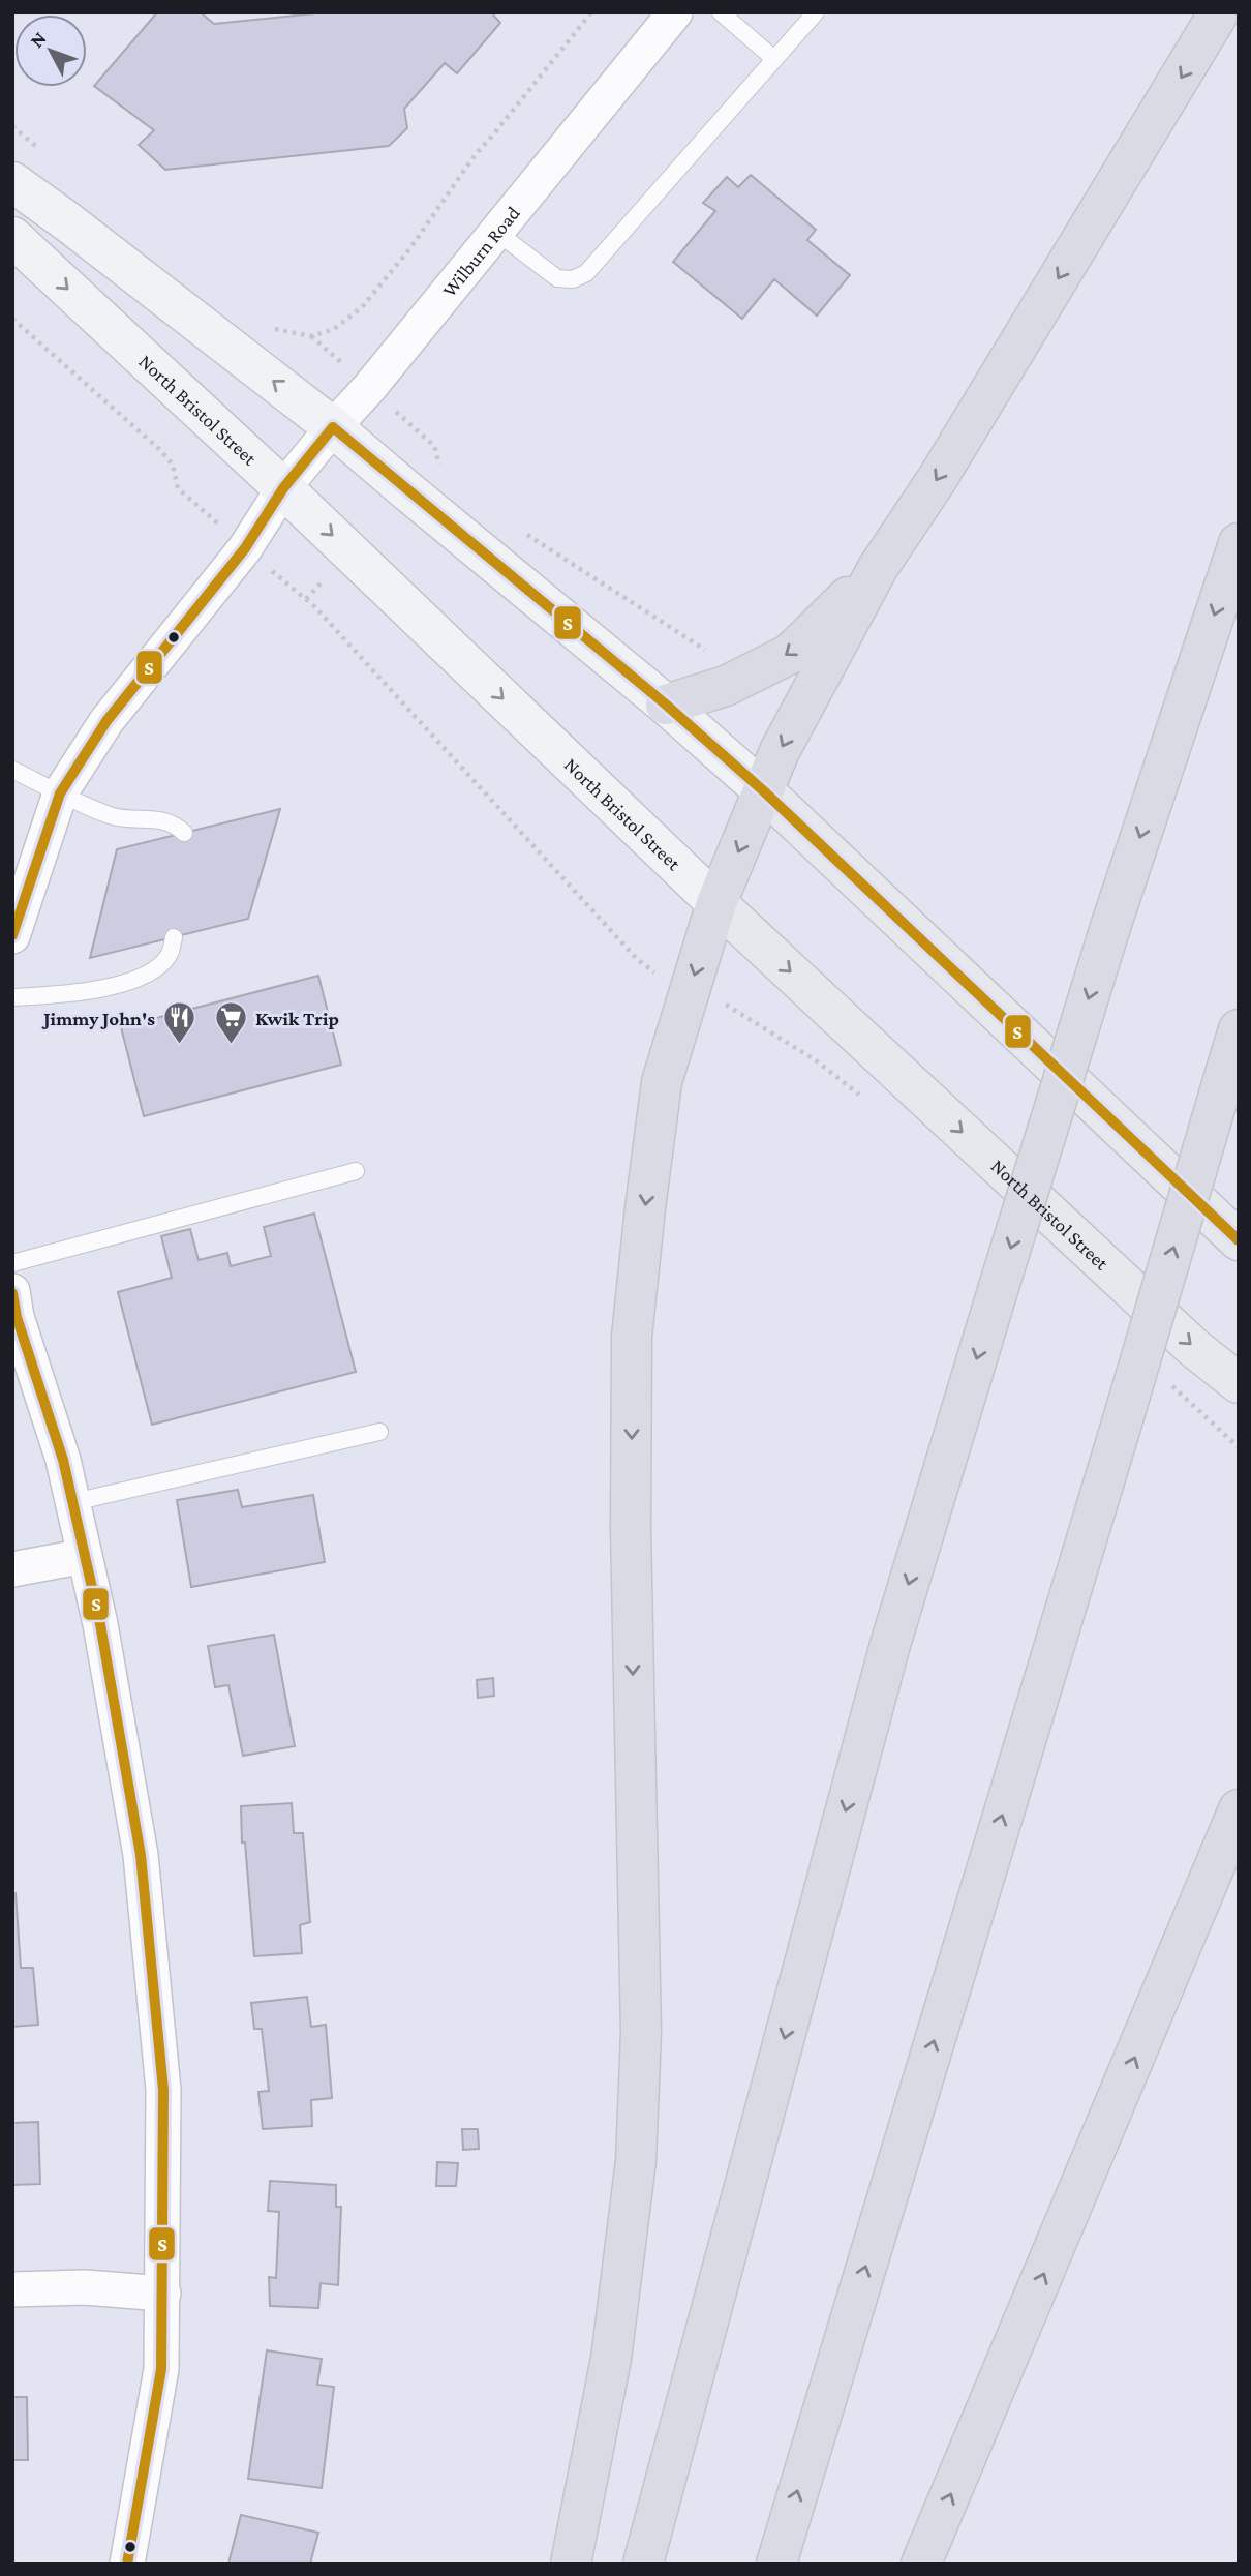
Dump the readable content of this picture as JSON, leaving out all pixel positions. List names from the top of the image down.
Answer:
{
  "streets": {
    "main road": ["North Bristol Street"],
    "street": ["Wilburn Road"]
  },
  "crossings": [
    ["Wilburn Road", "North Bristol Street"]
  ],
  "places": {
    "restaurant": ["Jimmy John's"],
    "supermarket": ["Kwik Trip"]
  },
  "lines": ["transit line S"],
  "north": "top left"
}
